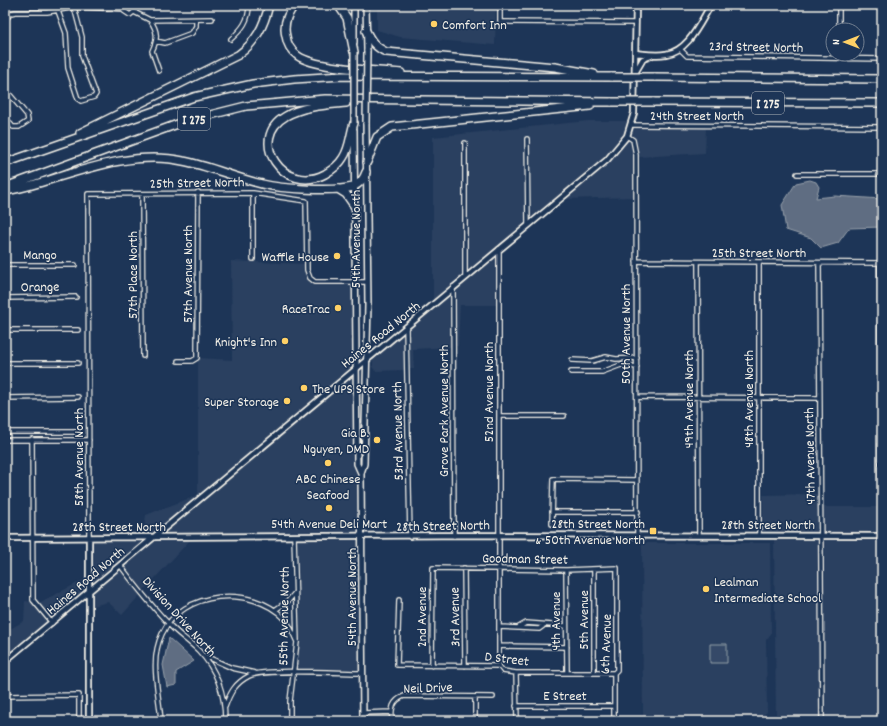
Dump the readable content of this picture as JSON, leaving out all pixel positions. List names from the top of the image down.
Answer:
{
  "streets": {
    "highway": ["I 275"],
    "main road": ["54th Avenue North"],
    "street": [
      "23rd Street North",
      "24th Street North",
      "25th Street North",
      "Mango",
      "57th Avenue North",
      "57th Place North",
      "Orange",
      "Haines Road North",
      "50th Avenue North",
      "52nd Avenue North",
      "49th Avenue North",
      "48th Avenue North",
      "Grove Park Avenue North",
      "53rd Avenue North",
      "47th Avenue North",
      "58th Avenue North",
      "28th Street North",
      "Goodman Street",
      "Division Drive North",
      "55th Avenue North",
      "2nd Avenue",
      "3rd Avenue",
      "5th Avenue",
      "4th Avenue",
      "6th Avenue",
      "D Street",
      "Neil Drive",
      "E Street"
    ]
  },
  "crossings": [
    ["24th Street North", "Haines Road North"],
    ["25th Street North", "54th Avenue North"],
    ["25th Street North", "57th Avenue North"],
    ["25th Street North", "57th Place North"],
    ["25th Street North", "50th Avenue North"],
    ["25th Street North", "49th Avenue North"],
    ["25th Street North", "48th Avenue North"],
    ["25th Street North", "47th Avenue North"],
    ["25th Street North", "58th Avenue North"],
    ["54th Avenue North", "Haines Road North"],
    ["54th Avenue North", "28th Street North"],
    ["54th Avenue North", "Neil Drive"],
    ["Haines Road North", "50th Avenue North"],
    ["Haines Road North", "52nd Avenue North"],
    ["Haines Road North", "Grove Park Avenue North"],
    ["Haines Road North", "53rd Avenue North"],
    ["Haines Road North", "58th Avenue North"],
    ["Haines Road North", "28th Street North"],
    ["Haines Road North", "Division Drive North"],
    ["50th Avenue North", "28th Street North"],
    ["52nd Avenue North", "28th Street North"],
    ["52nd Avenue North", "Goodman Street"],
    ["52nd Avenue North", "D Street"],
    ["49th Avenue North", "28th Street North"],
    ["48th Avenue North", "28th Street North"],
    ["Grove Park Avenue North", "28th Street North"],
    ["53rd Avenue North", "28th Street North"],
    ["47th Avenue North", "28th Street North"],
    ["58th Avenue North", "28th Street North"],
    ["28th Street North", "55th Avenue North"],
    ["Goodman Street", "2nd Avenue"],
    ["Goodman Street", "3rd Avenue"],
    ["Goodman Street", "5th Avenue"],
    ["Goodman Street", "4th Avenue"],
    ["Goodman Street", "6th Avenue"],
    ["2nd Avenue", "D Street"],
    ["3rd Avenue", "D Street"],
    ["5th Avenue", "D Street"],
    ["4th Avenue", "D Street"],
    ["6th Avenue", "D Street"],
    ["6th Avenue", "E Street"]
  ],
  "places": {
    "other": [
      "Comfort Inn",
      "Waffle House",
      "RaceTrac",
      "Knight's Inn",
      "The UPS Store",
      "Super Storage",
      "Gia B. Nguyen, DMD",
      "ABC Chinese Seafood",
      "54th Avenue Deli Mart",
      "Lealman Intermediate School"
    ],
    "transit": ["28th Street North & 50th Avenue North"]
  },
  "north": "left"
}
